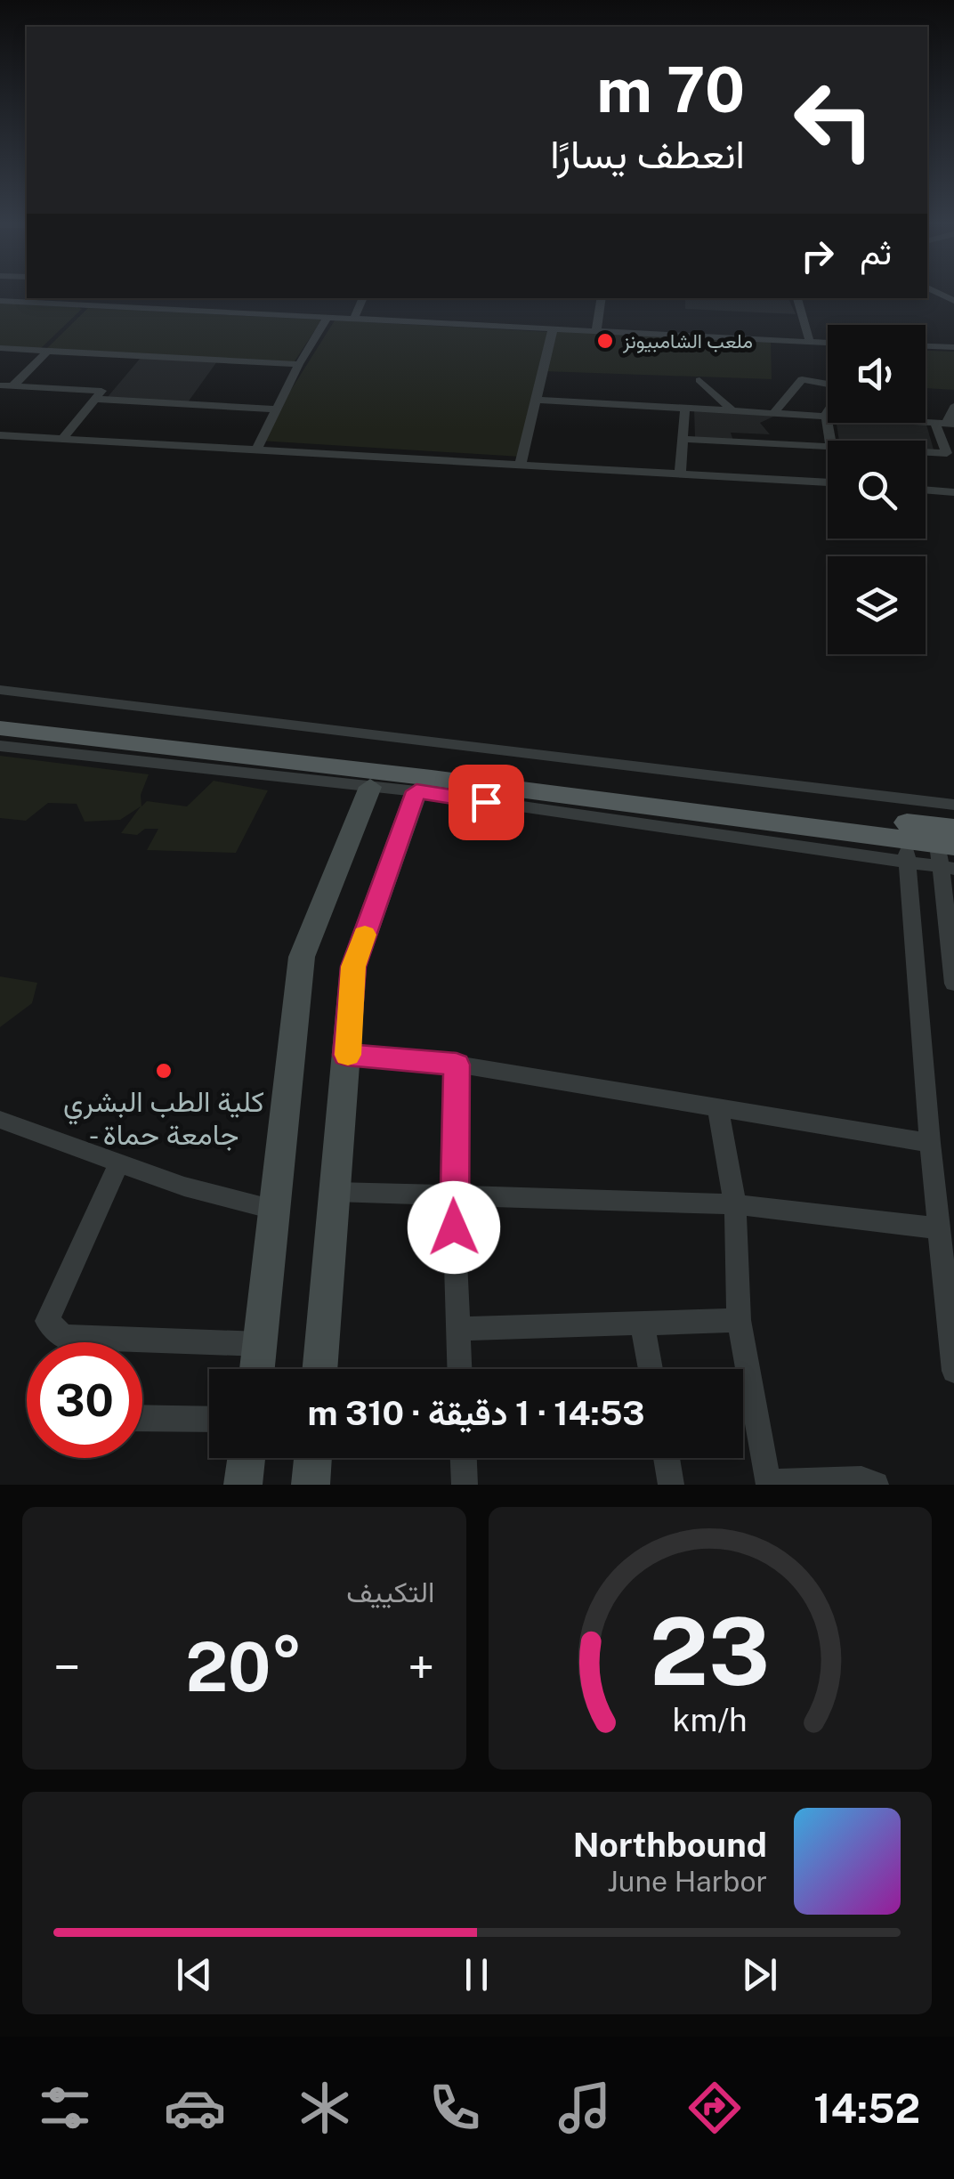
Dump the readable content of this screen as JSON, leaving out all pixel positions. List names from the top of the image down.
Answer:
{
  "places": ["ملعب الشامبيونز", "كلية الطب البشري - جامعة حماة"],
  "page": {
    "turn": ["70 m", "انعطف يسارًا"],
    "then": "ثم",
    "limit": "30",
    "trip": "14:53 · 1 دقيقة · 310 m",
    "tile": "التكييف",
    "heat": ["−", "20°", "+"],
    "song": ["Northbound", "June Harbor"],
    "tabs": "14:52",
    "gauge": ["23", "km/h"]
  }
}
